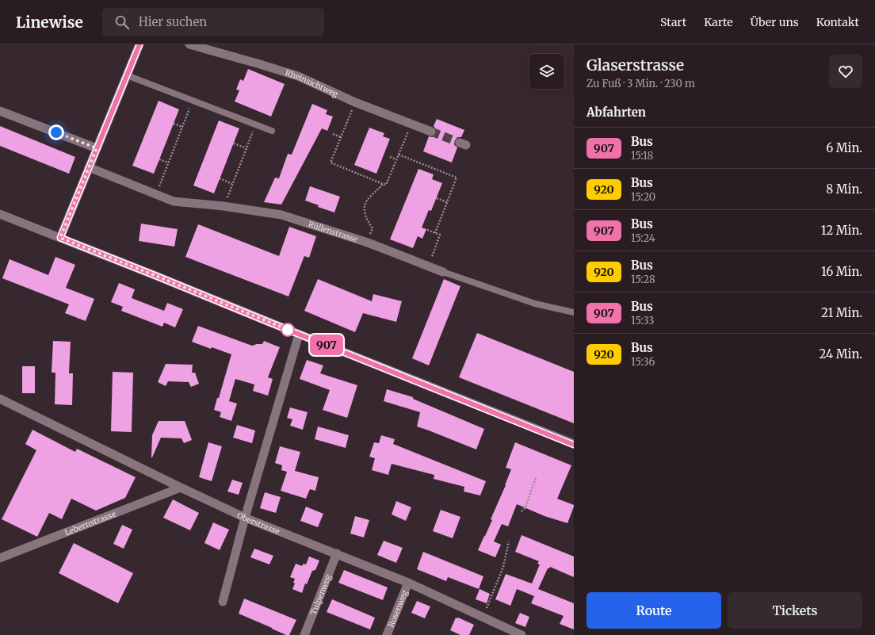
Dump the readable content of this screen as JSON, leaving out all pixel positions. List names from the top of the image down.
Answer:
{
  "streets": {
    "street": [
      "Rheinsichtweg",
      "Rüllenstrasse",
      "Lebernstrasse",
      "Oberstrasse",
      "Tulpenweg",
      "Rosenweg"
    ]
  },
  "crossings": [
    ["Lebernstrasse", "Oberstrasse"],
    ["Oberstrasse", "Tulpenweg"],
    ["Oberstrasse", "Rosenweg"]
  ],
  "lines": ["bus line 907"],
  "page": {
    "header": "Linewise",
    "search": "Hier suchen",
    "nav": [
      "Start",
      "Karte",
      "Über uns",
      "Kontakt"
    ],
    "on_map": "907",
    "heading": [
      ["Glaserstrasse", "Zu Fuß · 3 Min. · 230 m"],
      "Abfahrten"
    ],
    "list": [
      {
        "mark": "907",
        "name": "Bus",
        "note": "15:18",
        "value": "6 Min."
      },
      {
        "mark": "920",
        "name": "Bus",
        "note": "15:20",
        "value": "8 Min."
      },
      {
        "mark": "907",
        "name": "Bus",
        "note": "15:24",
        "value": "12 Min."
      },
      {
        "mark": "920",
        "name": "Bus",
        "note": "15:28",
        "value": "16 Min."
      },
      {
        "mark": "907",
        "name": "Bus",
        "note": "15:33",
        "value": "21 Min."
      },
      {
        "mark": "920",
        "name": "Bus",
        "note": "15:36",
        "value": "24 Min."
      }
    ],
    "buttons": ["Route", "Tickets"]
  }
}
